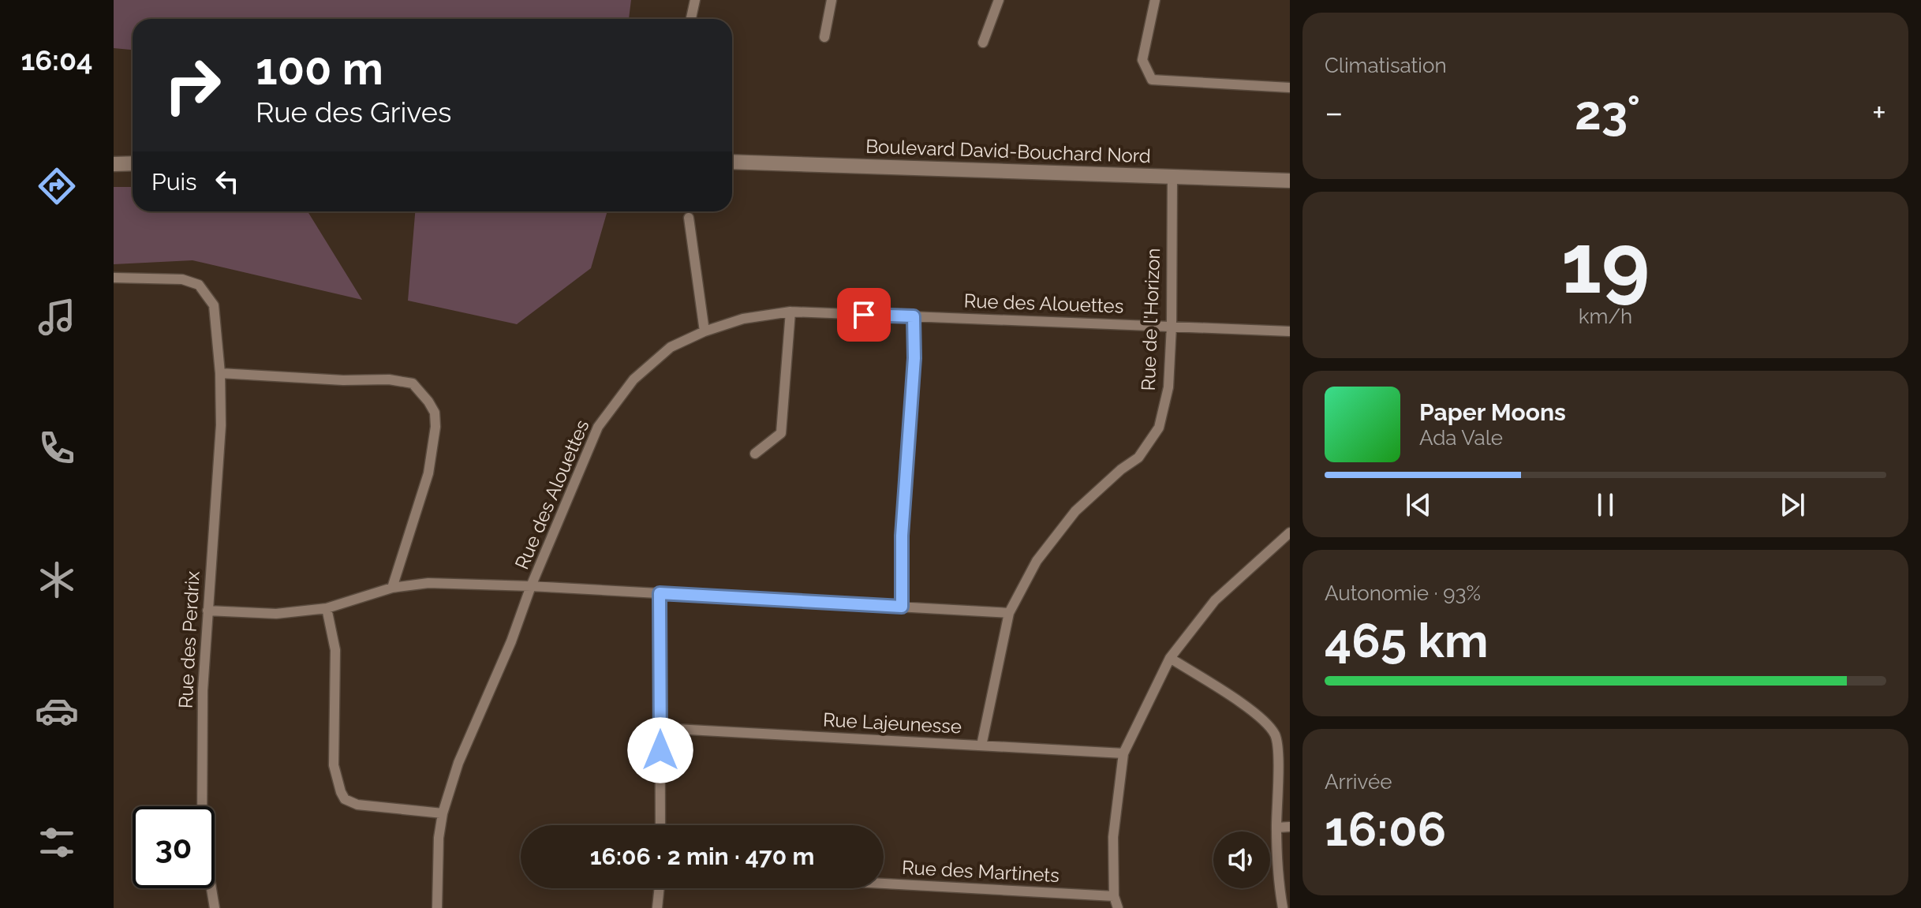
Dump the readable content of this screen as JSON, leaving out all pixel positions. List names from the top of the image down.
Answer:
{
  "streets": {
    "street": [
      "Boulevard David-Bouchard Nord",
      "Rue des Alouettes",
      "Rue de l'Horizon",
      "Rue des Perdrix",
      "Rue Lajeunesse",
      "Rue des Martinets"
    ]
  },
  "crossings": [
    ["Boulevard David-Bouchard Nord", "Rue de l'Horizon"],
    ["Rue des Alouettes", "Rue de l'Horizon"],
    ["Rue de l'Horizon", "Rue Lajeunesse"]
  ],
  "page": {
    "tabs": "16:04",
    "tile": [
      "Climatisation",
      ["19", "km/h"],
      ["Autonomie · 93%", "465 km"],
      ["Arrivée", "16:06"]
    ],
    "turn": ["100 m", "Rue des Grives"],
    "heat": ["−", "23°", "+"],
    "then": "Puis",
    "song": ["Paper Moons", "Ada Vale"],
    "limit": "30",
    "trip": "16:06 · 2 min · 470 m"
  }
}
